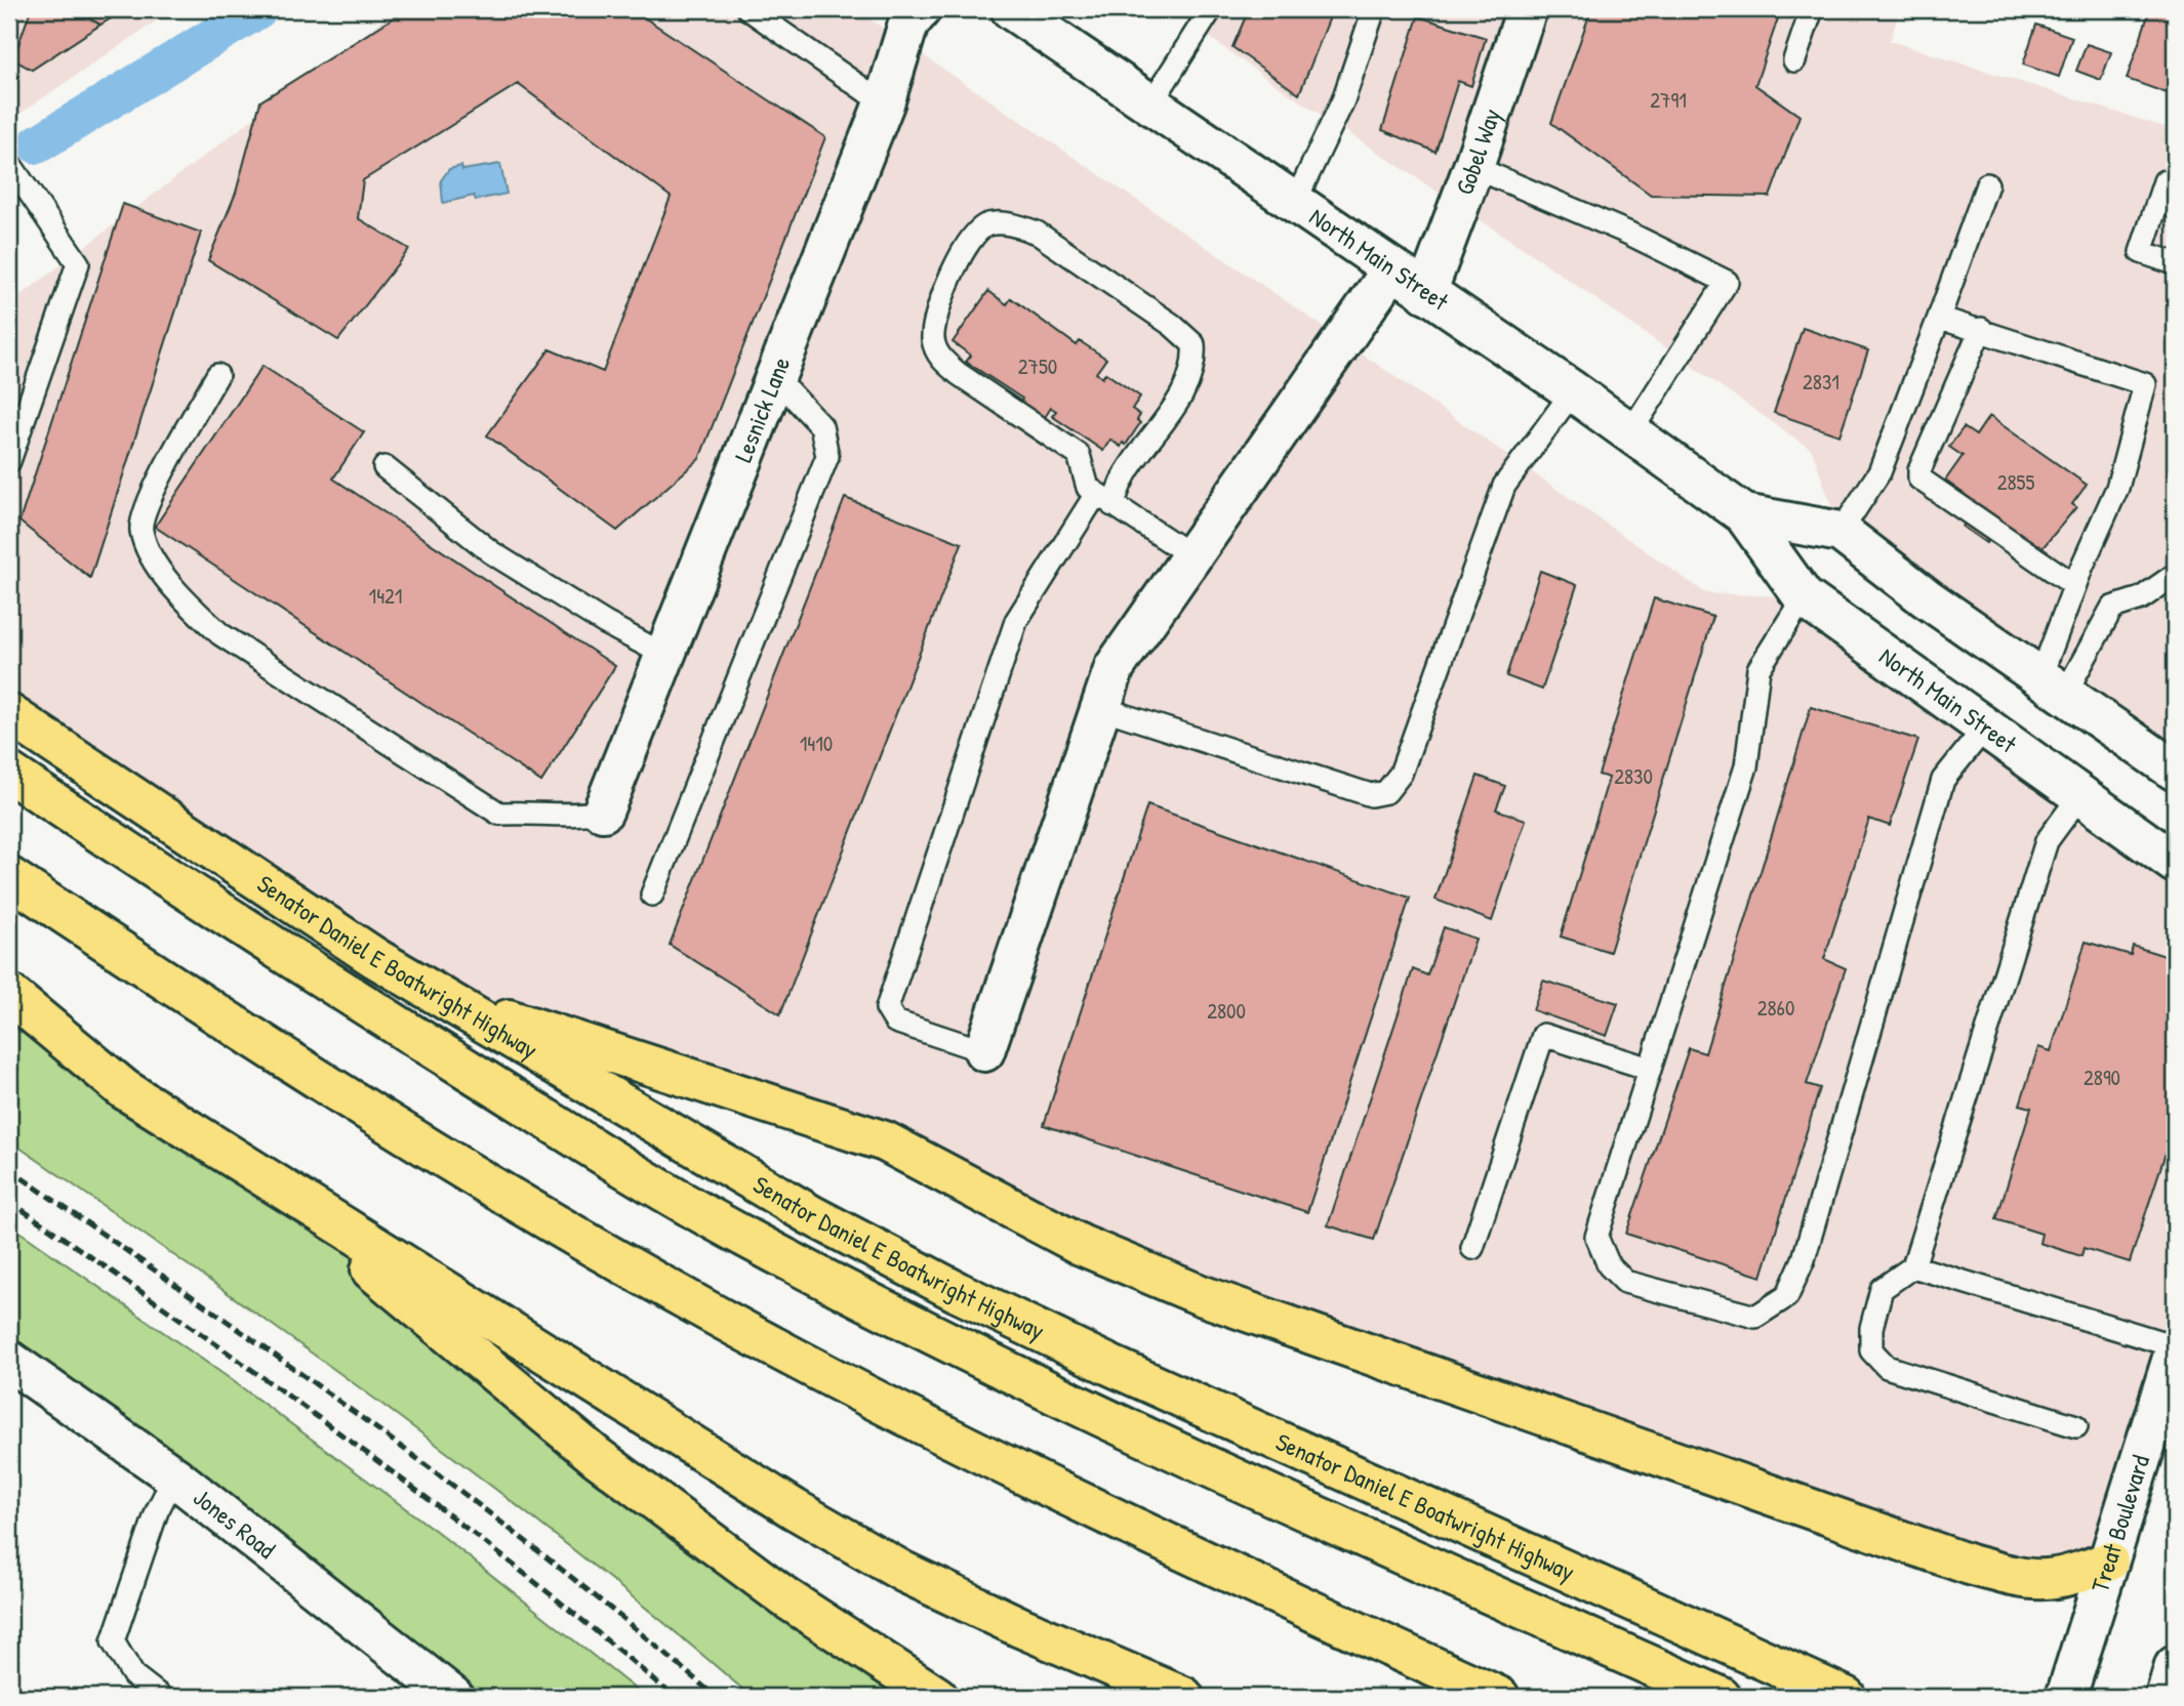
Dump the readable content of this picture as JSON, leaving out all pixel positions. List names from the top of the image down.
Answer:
{
  "streets": {
    "highway": ["Senator Daniel E Boatwright Highway"],
    "street": [
      "Gobel Way",
      "North Main Street",
      "Lesnick Lane",
      "Jones Road",
      "Treat Boulevard"
    ]
  },
  "crossings": [
    ["Gobel Way", "North Main Street"]
  ],
  "house_numbers": [
    "2791",
    "2750",
    "2831",
    "2855",
    "1421",
    "1410",
    "2830",
    "2860",
    "2800",
    "2890"
  ]
}
